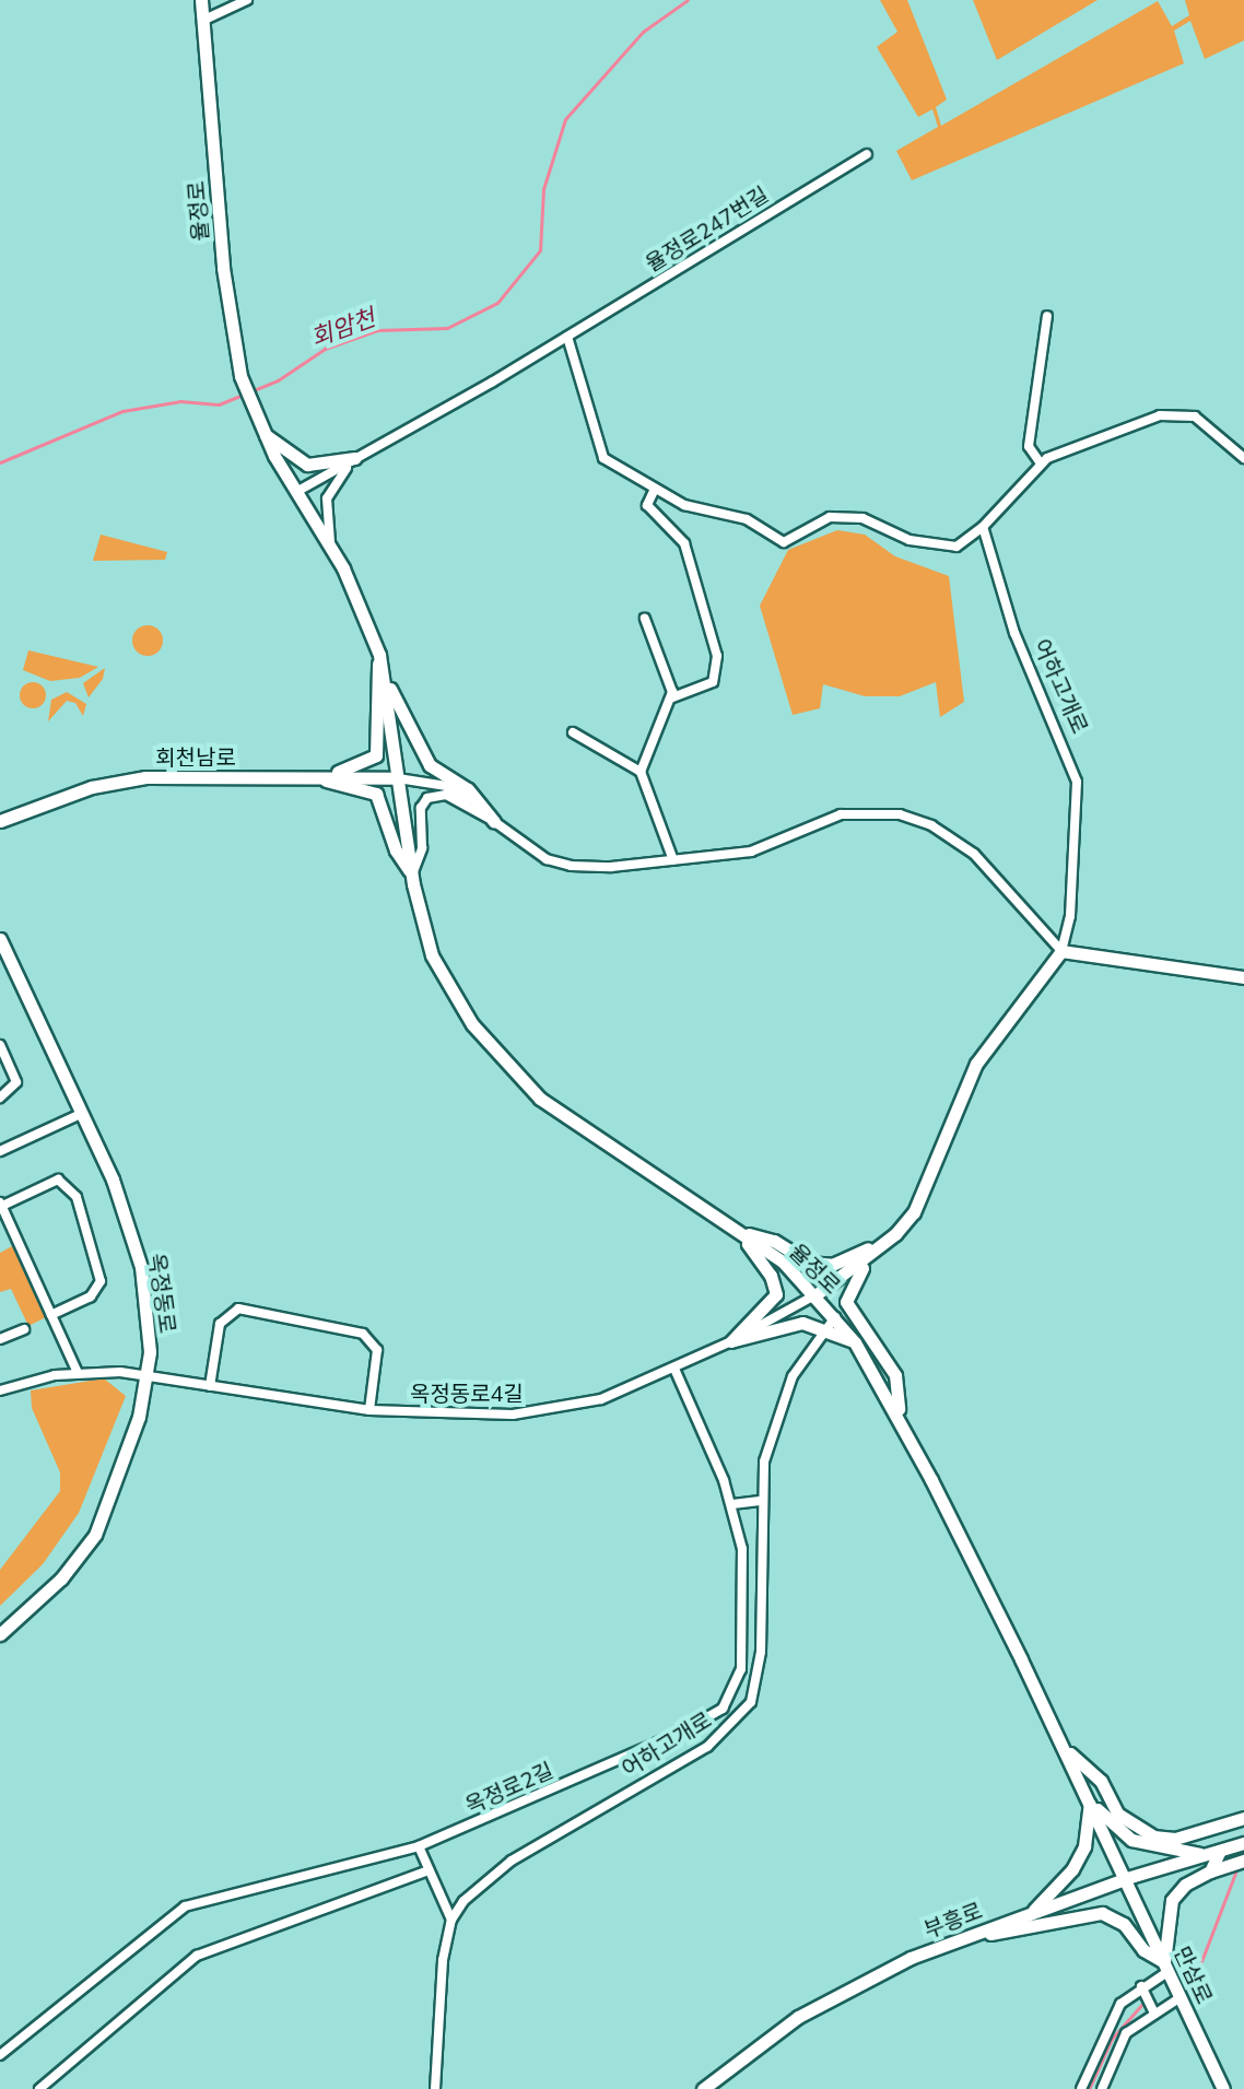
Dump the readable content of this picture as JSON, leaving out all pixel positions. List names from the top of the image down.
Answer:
{
  "streets": {
    "main road": [
      "율정로",
      "어하고개로",
      "회천남로",
      "옥정동로",
      "부흥로",
      "만삼로"
    ],
    "street": ["율정로247번길", "옥정동로4길", "옥정로2길"]
  },
  "crossings": [
    ["율정로", "율정로247번길"],
    ["율정로", "어하고개로"],
    ["율정로", "회천남로"],
    ["율정로", "옥정동로4길"],
    ["율정로", "부흥로"],
    ["율정로", "만삼로"],
    ["어하고개로", "옥정동로4길"],
    ["옥정동로", "옥정동로4길"],
    ["옥정동로4길", "옥정로2길"],
    ["부흥로", "만삼로"]
  ],
  "water": ["회암천"]
}
